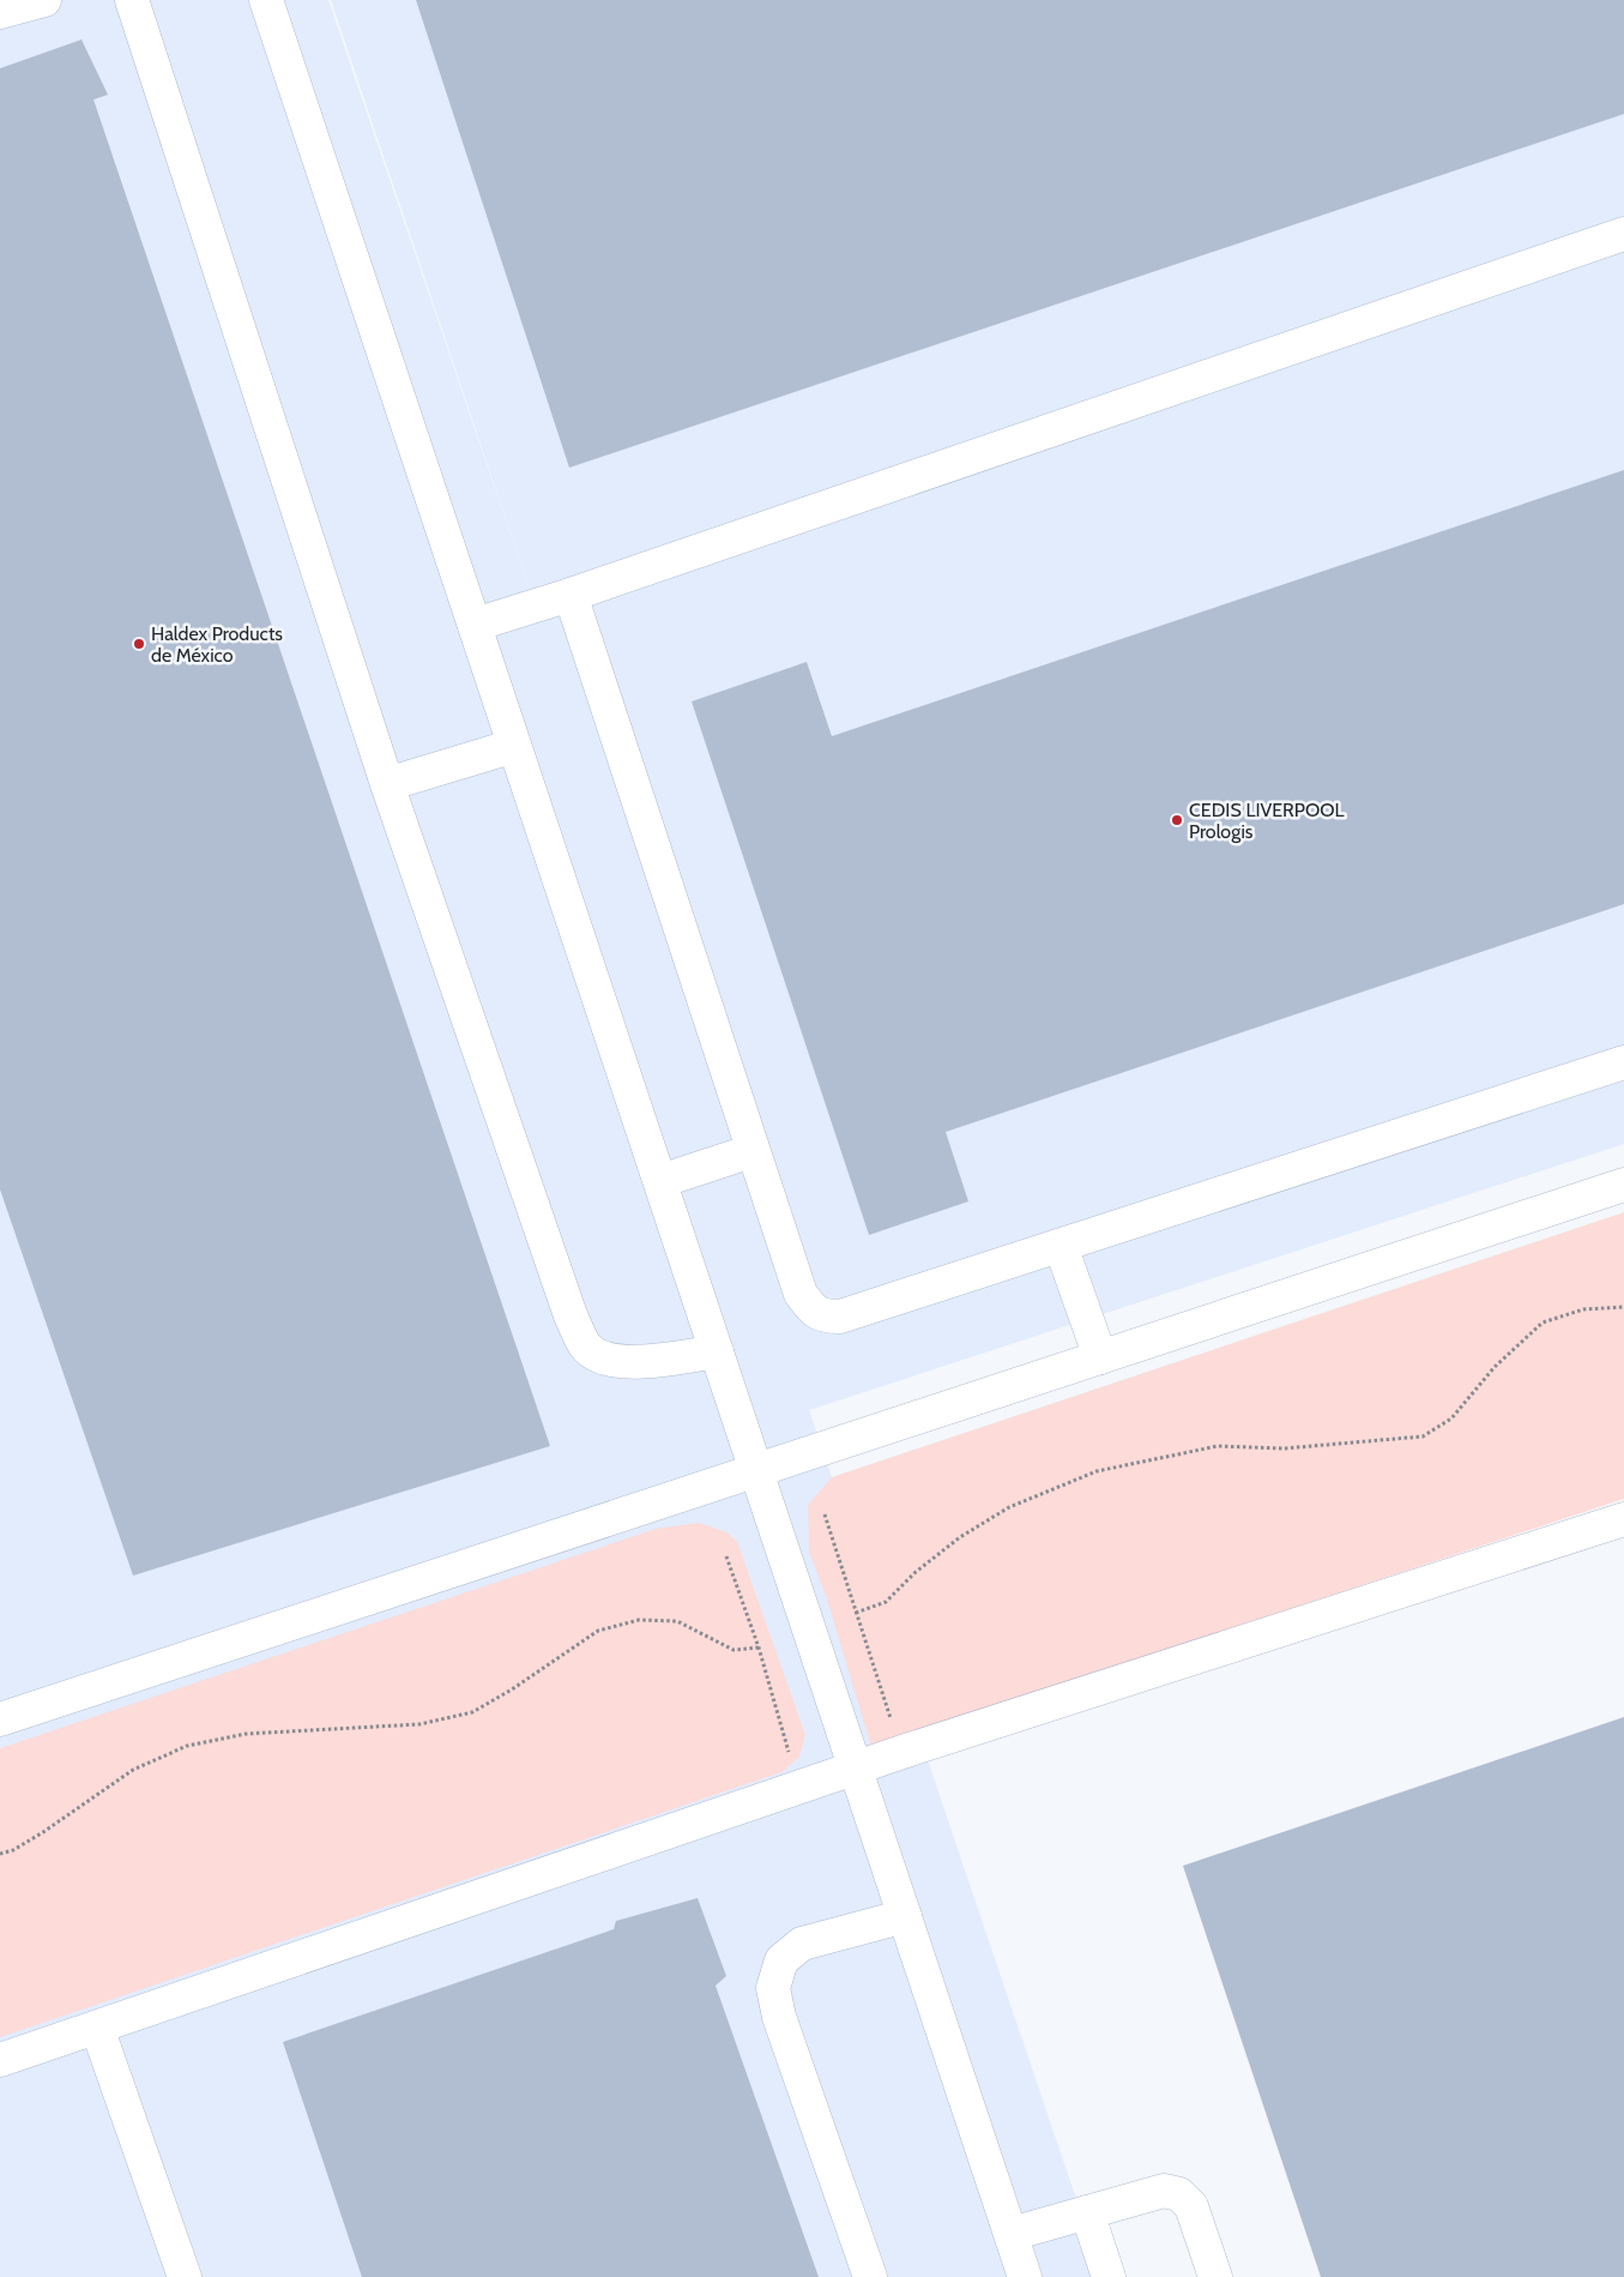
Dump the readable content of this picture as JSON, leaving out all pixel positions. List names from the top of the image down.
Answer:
{
  "places": ["Haldex Products de México", "CEDIS LIVERPOOL Prologis"]
}
